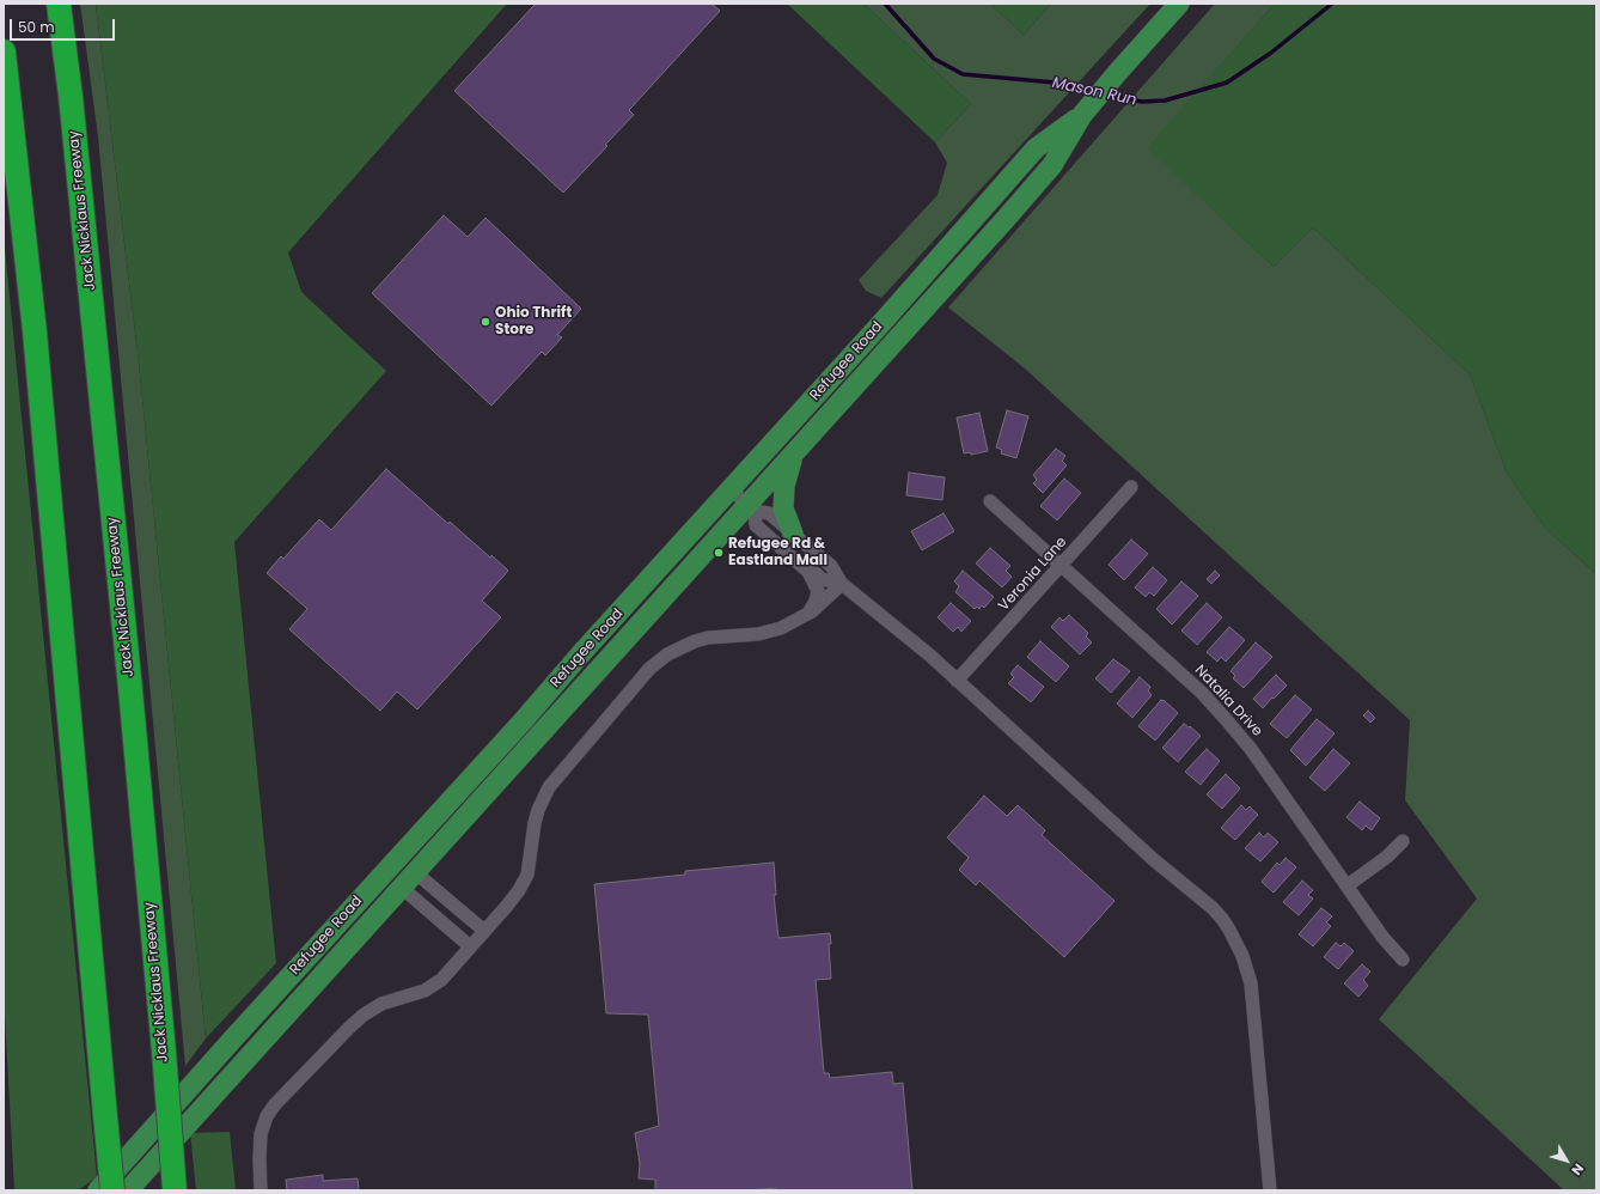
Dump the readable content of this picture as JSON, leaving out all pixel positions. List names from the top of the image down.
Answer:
{
  "streets": {
    "highway": ["Jack Nicklaus Freeway"],
    "main road": ["Refugee Road"],
    "street": ["Veronia Lane", "Natalia Drive"]
  },
  "crossings": [
    ["Veronia Lane", "Natalia Drive"]
  ],
  "water": ["Mason Run"],
  "places": ["Ohio Thrift Store", "Refugee Rd & Eastland Mall"],
  "scale_bar": "50 m",
  "north": "bottom right"
}
